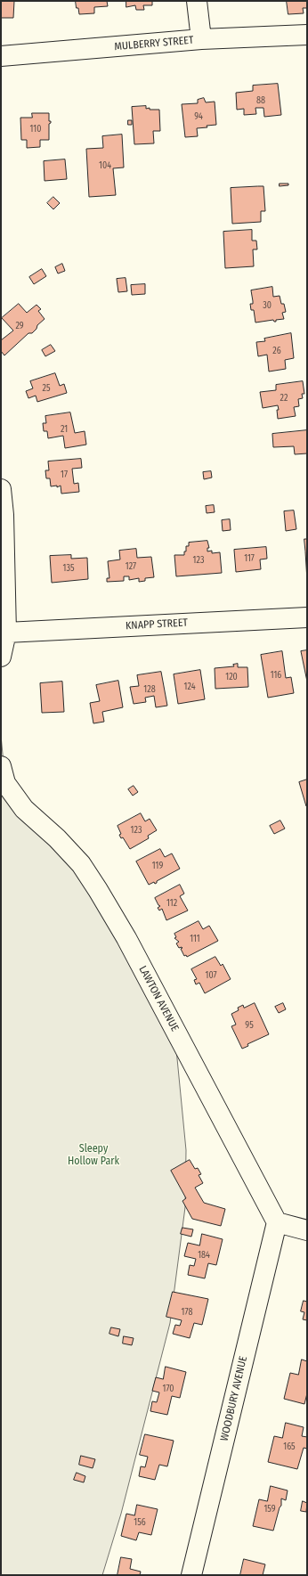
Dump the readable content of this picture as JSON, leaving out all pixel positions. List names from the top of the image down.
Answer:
{
  "streets": {
    "street": [
      "MULBERRY STREET",
      "KNAPP STREET",
      "LAWTON AVENUE",
      "WOODBURY AVENUE"
    ]
  },
  "crossings": [
    ["LAWTON AVENUE", "WOODBURY AVENUE"]
  ],
  "parks": ["Sleepy Hollow Park"],
  "house_numbers": [
    "88",
    "94",
    "110",
    "104",
    "30",
    "29",
    "26",
    "25",
    "22",
    "21",
    "17",
    "117",
    "123",
    "127",
    "135",
    "116",
    "120",
    "124",
    "128",
    "123",
    "119",
    "112",
    "111",
    "107",
    "95",
    "184",
    "178",
    "170",
    "165",
    "159",
    "156"
  ]
}
